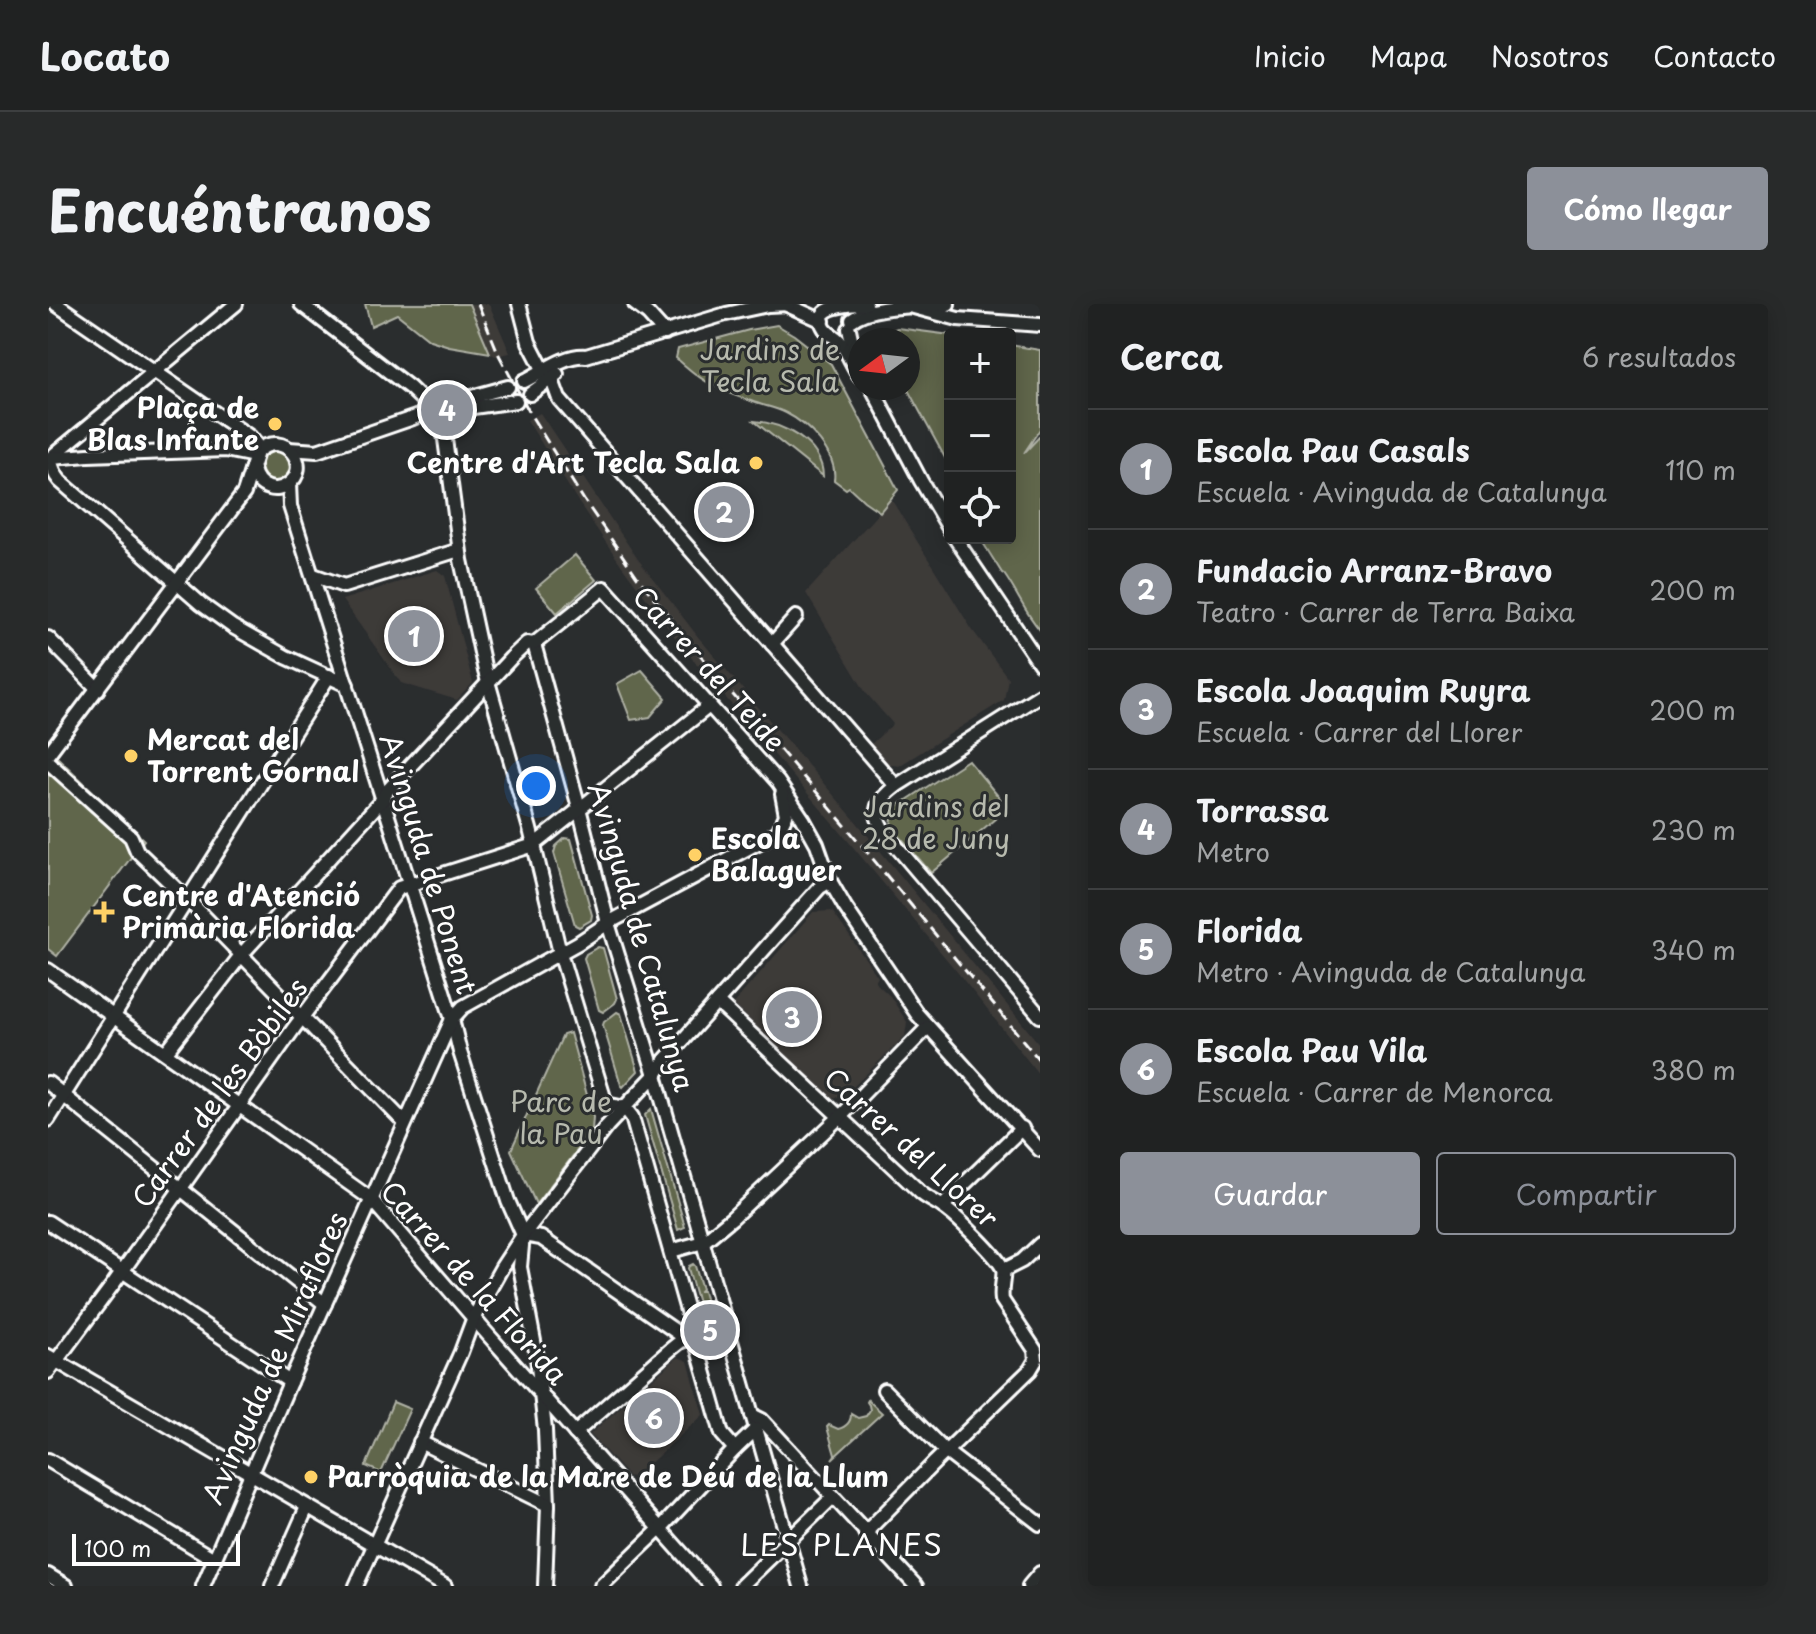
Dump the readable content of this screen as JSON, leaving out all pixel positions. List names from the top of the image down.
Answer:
{
  "streets": {
    "street": [
      "Carrer del Teide",
      "Avinguda de Ponent",
      "Avinguda de Catalunya",
      "Carrer de les Bòbiles",
      "Carrer del Llorer",
      "Carrer de la Florida",
      "Avinguda de Miraflores"
    ]
  },
  "crossings": [
    ["Carrer del Teide", "Avinguda de Catalunya"],
    ["Carrer del Teide", "Carrer de les Bòbiles"],
    ["Avinguda de Ponent", "Carrer de les Bòbiles"],
    ["Avinguda de Ponent", "Avinguda de Miraflores"],
    ["Avinguda de Catalunya", "Carrer de les Bòbiles"],
    ["Carrer de les Bòbiles", "Carrer de la Florida"],
    ["Carrer de la Florida", "Avinguda de Miraflores"]
  ],
  "districts": ["LES PLANES"],
  "parks": ["Jardins de Tecla Sala", "Jardins del 28 de Juny", "Parc de la Pau"],
  "places": {
    "other": [
      "Plaça de Blas Infante",
      "Centre d'Art Tecla Sala",
      "Mercat del Torrent Gornal",
      "Escola Balaguer",
      "Parròquia de la Mare de Déu de la Llum"
    ],
    "health": ["Centre d'Atenció Primària Florida"]
  },
  "scale_bar": "100 m",
  "north": "left",
  "page": {
    "header": "Locato",
    "nav": [
      "Inicio",
      "Mapa",
      "Nosotros",
      "Contacto"
    ],
    "title": "Encuéntranos",
    "buttons": [
      "Cómo llegar",
      ["Guardar", "Compartir"]
    ],
    "heading": ["Cerca", "6 resultados"],
    "map_buttons": ["+", "−"],
    "pins": [
      "4",
      "2",
      "1",
      "3",
      "5",
      "6"
    ],
    "list": [
      {
        "mark": "1",
        "name": "Escola Pau Casals",
        "note": "Escuela · Avinguda de Catalunya",
        "value": "110 m"
      },
      {
        "mark": "2",
        "name": "Fundacio Arranz-Bravo",
        "note": "Teatro · Carrer de Terra Baixa",
        "value": "200 m"
      },
      {
        "mark": "3",
        "name": "Escola Joaquim Ruyra",
        "note": "Escuela · Carrer del Llorer",
        "value": "200 m"
      },
      {
        "mark": "4",
        "name": "Torrassa",
        "note": "Metro",
        "value": "230 m"
      },
      {
        "mark": "5",
        "name": "Florida",
        "note": "Metro · Avinguda de Catalunya",
        "value": "340 m"
      },
      {
        "mark": "6",
        "name": "Escola Pau Vila",
        "note": "Escuela · Carrer de Menorca",
        "value": "380 m"
      }
    ],
    "scale": "100 m"
  }
}
